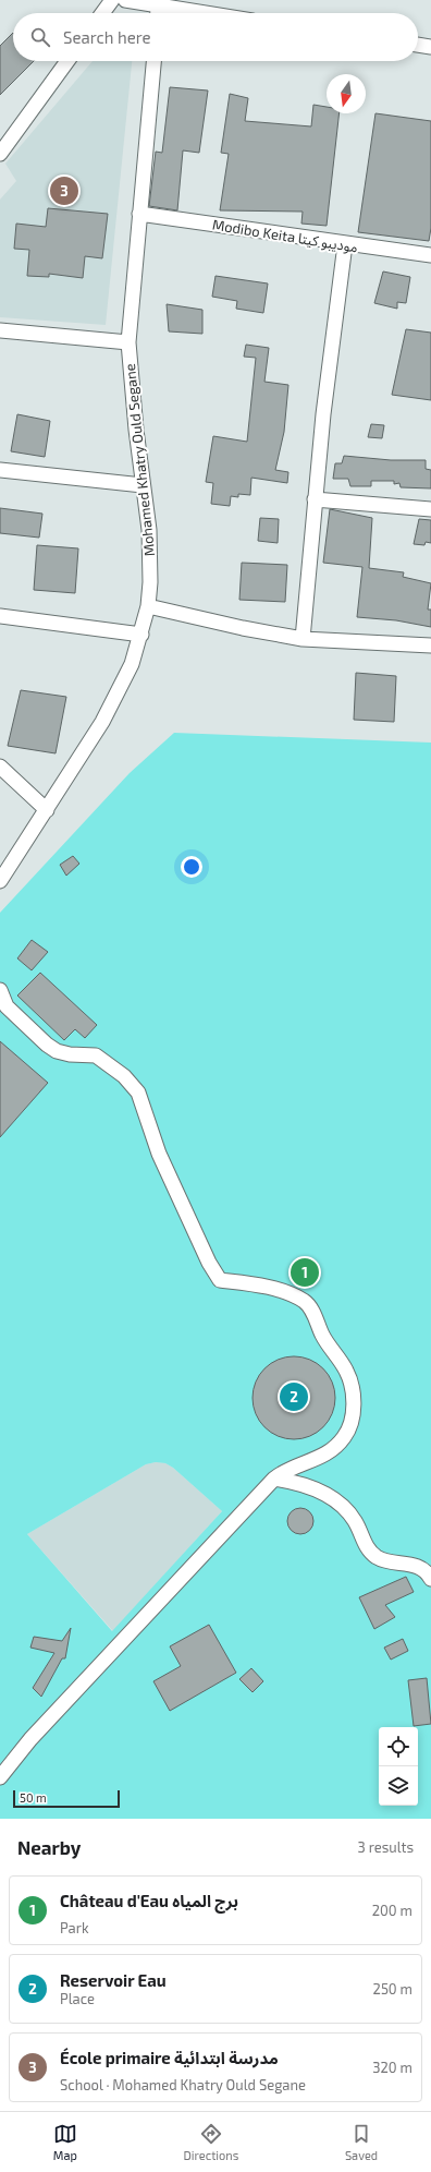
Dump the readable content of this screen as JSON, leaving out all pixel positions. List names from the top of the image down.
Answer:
{
  "streets": {
    "street": ["Modibo Keita موديبو كيتا", "Mohamed Khatry Ould Segane"]
  },
  "crossings": [
    ["Modibo Keita موديبو كيتا", "Mohamed Khatry Ould Segane"]
  ],
  "scale_bar": "50 m",
  "north": "bottom",
  "page": {
    "search": "Search here",
    "pins": ["3", "1", "2"],
    "scale": "50 m",
    "heading": ["Nearby", "3 results"],
    "list": [
      {
        "mark": "1",
        "name": "Château d'Eau برج المياه",
        "note": "Park",
        "value": "200 m"
      },
      {
        "mark": "2",
        "name": "Reservoir Eau",
        "note": "Place",
        "value": "250 m"
      },
      {
        "mark": "3",
        "name": "École primaire مدرسة ابتدائية",
        "note": "School · Mohamed Khatry Ould Segane",
        "value": "320 m"
      }
    ],
    "nav": ["Map", "Directions", "Saved"]
  }
}
